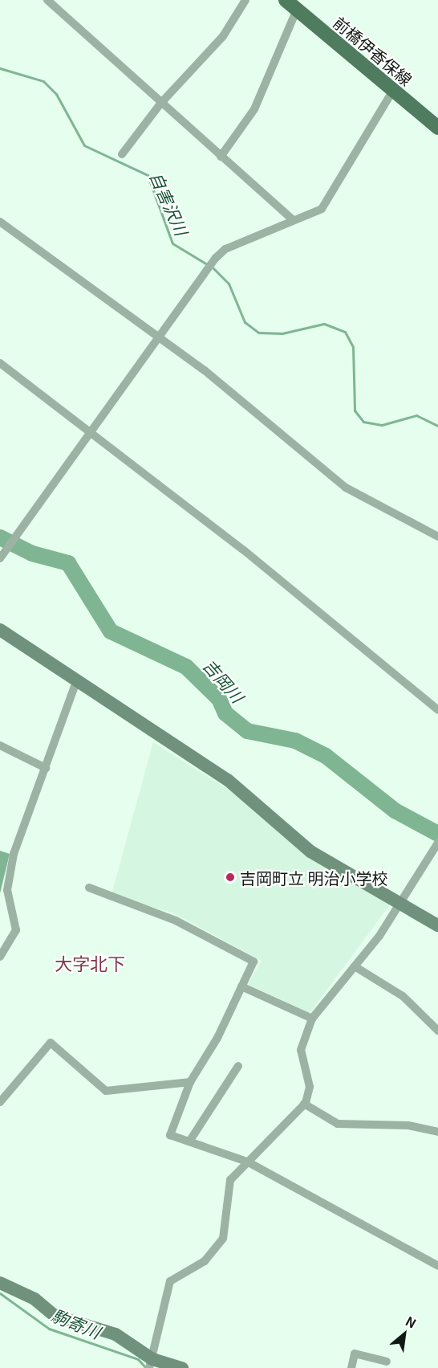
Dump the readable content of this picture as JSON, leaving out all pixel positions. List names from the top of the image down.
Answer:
{
  "streets": {
    "main road": ["前橋伊香保線"]
  },
  "districts": ["大字北下"],
  "water": ["自害沢川", "吉岡川", "駒寄川"],
  "places": ["吉岡町立 明治小学校"],
  "north": "top right"
}
